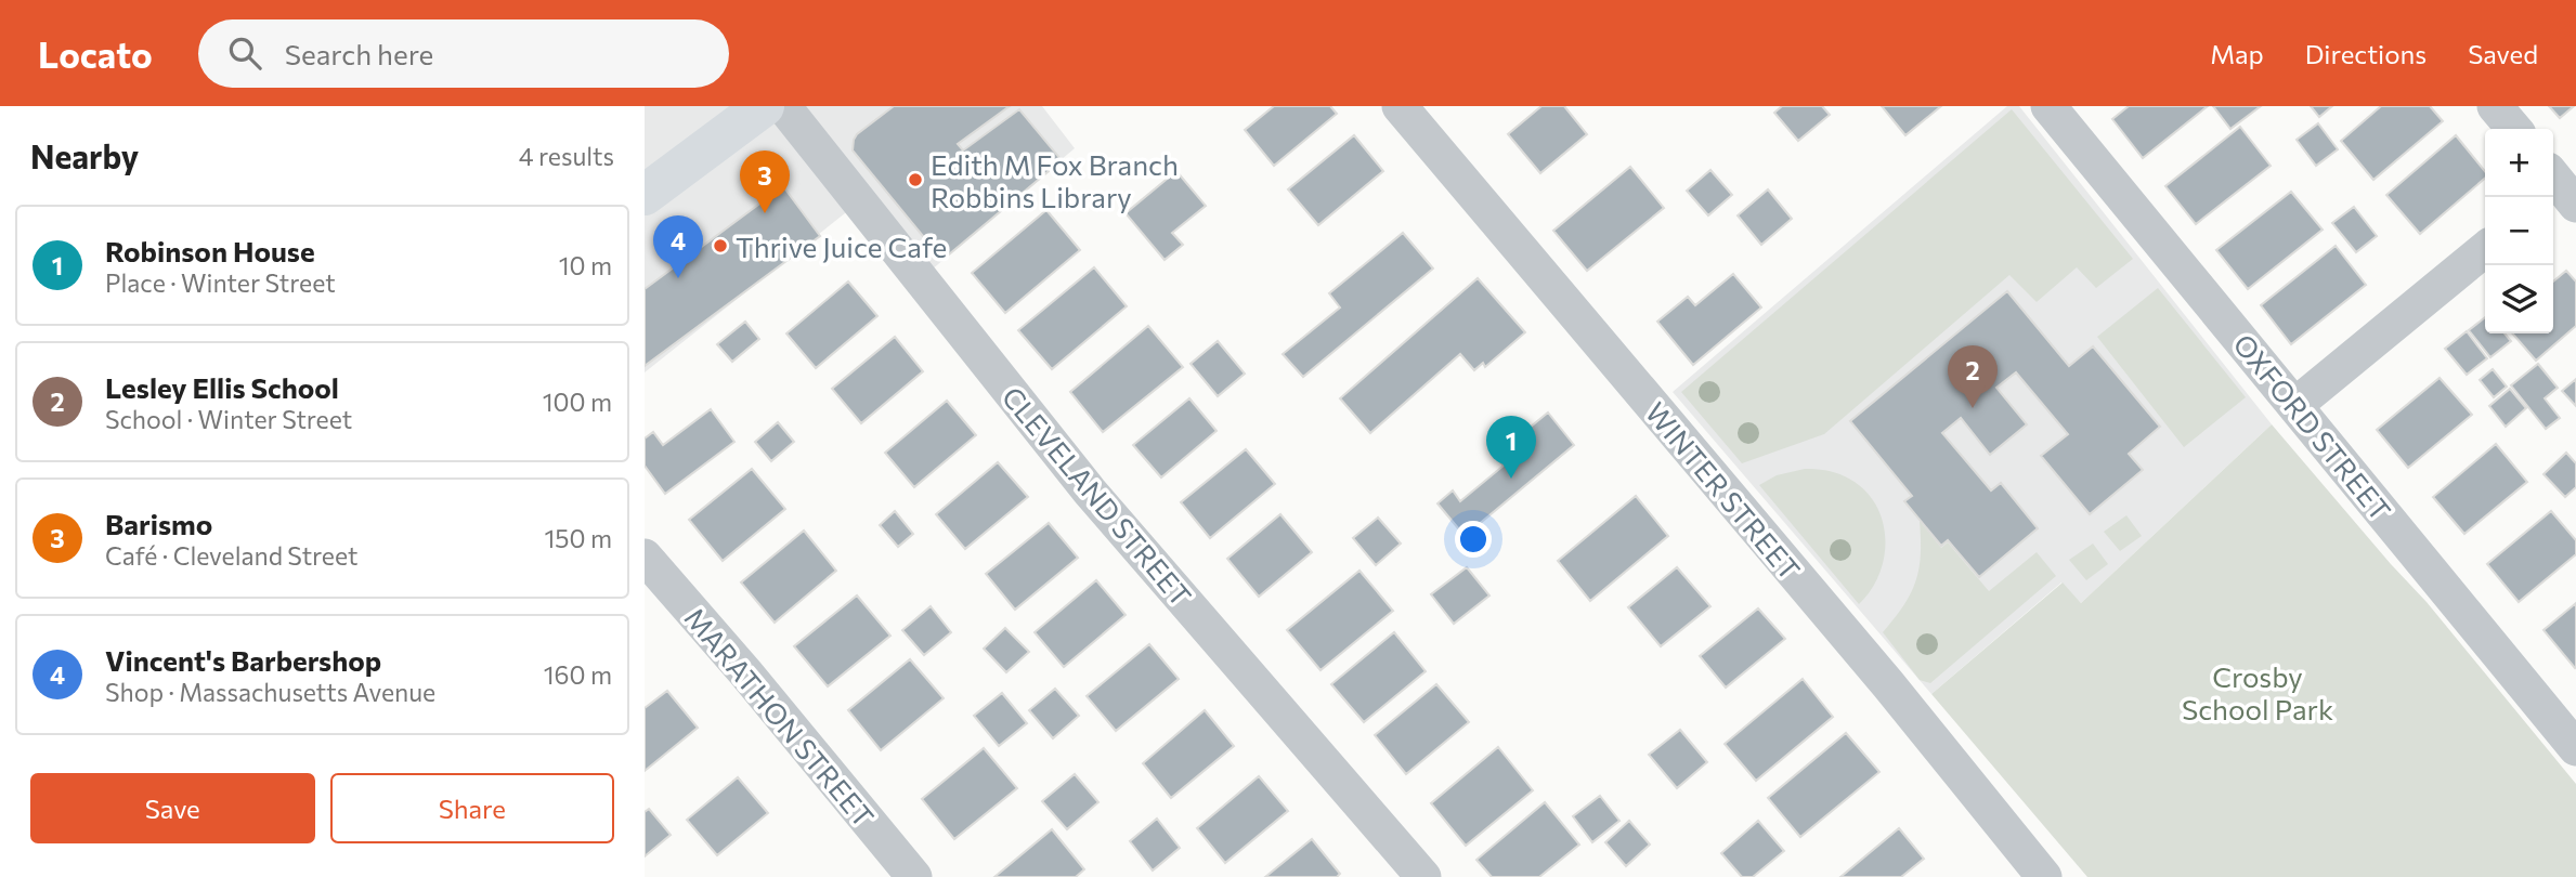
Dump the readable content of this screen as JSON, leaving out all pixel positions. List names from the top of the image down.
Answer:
{
  "streets": {
    "street": [
      "OXFORD STREET",
      "WINTER STREET",
      "CLEVELAND STREET",
      "MARATHON STREET"
    ]
  },
  "parks": ["Crosby School Park"],
  "places": ["Edith M Fox Branch Robbins Library", "Thrive Juice Cafe"],
  "page": {
    "header": "Locato",
    "search": "Search here",
    "nav": ["Map", "Directions", "Saved"],
    "heading": ["Nearby", "4 results"],
    "map_buttons": ["+", "−"],
    "pins": [
      "3",
      "4",
      "2",
      "1"
    ],
    "list": [
      {
        "mark": "1",
        "name": "Robinson House",
        "note": "Place · Winter Street",
        "value": "10 m"
      },
      {
        "mark": "2",
        "name": "Lesley Ellis School",
        "note": "School · Winter Street",
        "value": "100 m"
      },
      {
        "mark": "3",
        "name": "Barismo",
        "note": "Café · Cleveland Street",
        "value": "150 m"
      },
      {
        "mark": "4",
        "name": "Vincent's Barbershop",
        "note": "Shop · Massachusetts Avenue",
        "value": "160 m"
      }
    ],
    "buttons": ["Save", "Share"]
  }
}
